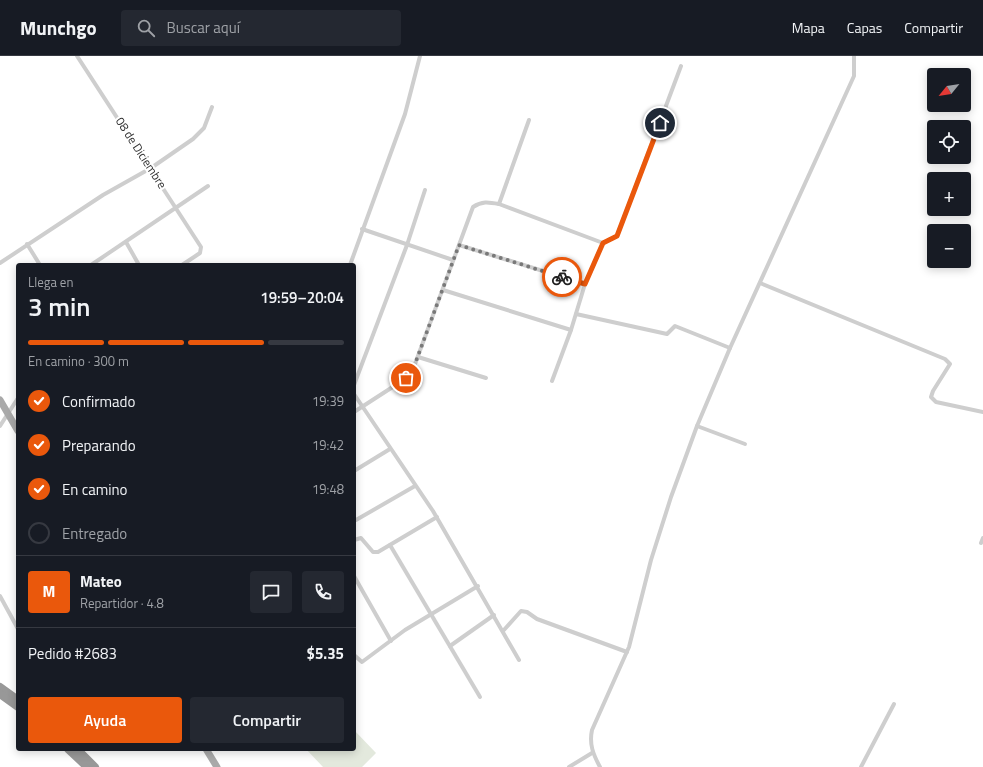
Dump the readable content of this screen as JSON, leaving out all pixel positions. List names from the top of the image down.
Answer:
{
  "streets": {
    "street": ["08 de Diciembre"]
  },
  "north": "bottom left",
  "page": {
    "header": "Munchgo",
    "search": "Buscar aquí",
    "nav": ["Mapa", "Capas", "Compartir"],
    "map_buttons": ["+", "−"],
    "heading": ["3 min", "Llega en", "19:59–20:04"],
    "panel": [
      "Mateo",
      "Repartidor · 4.8",
      "Pedido #2683",
      "$5.35"
    ],
    "bar": "En camino · 300 m",
    "list": [
      ["Confirmado", "19:39"],
      ["Preparando", "19:42"],
      ["En camino", "19:48"],
      "Entregado"
    ],
    "round": "M",
    "buttons": ["Ayuda", "Compartir"]
  }
}
